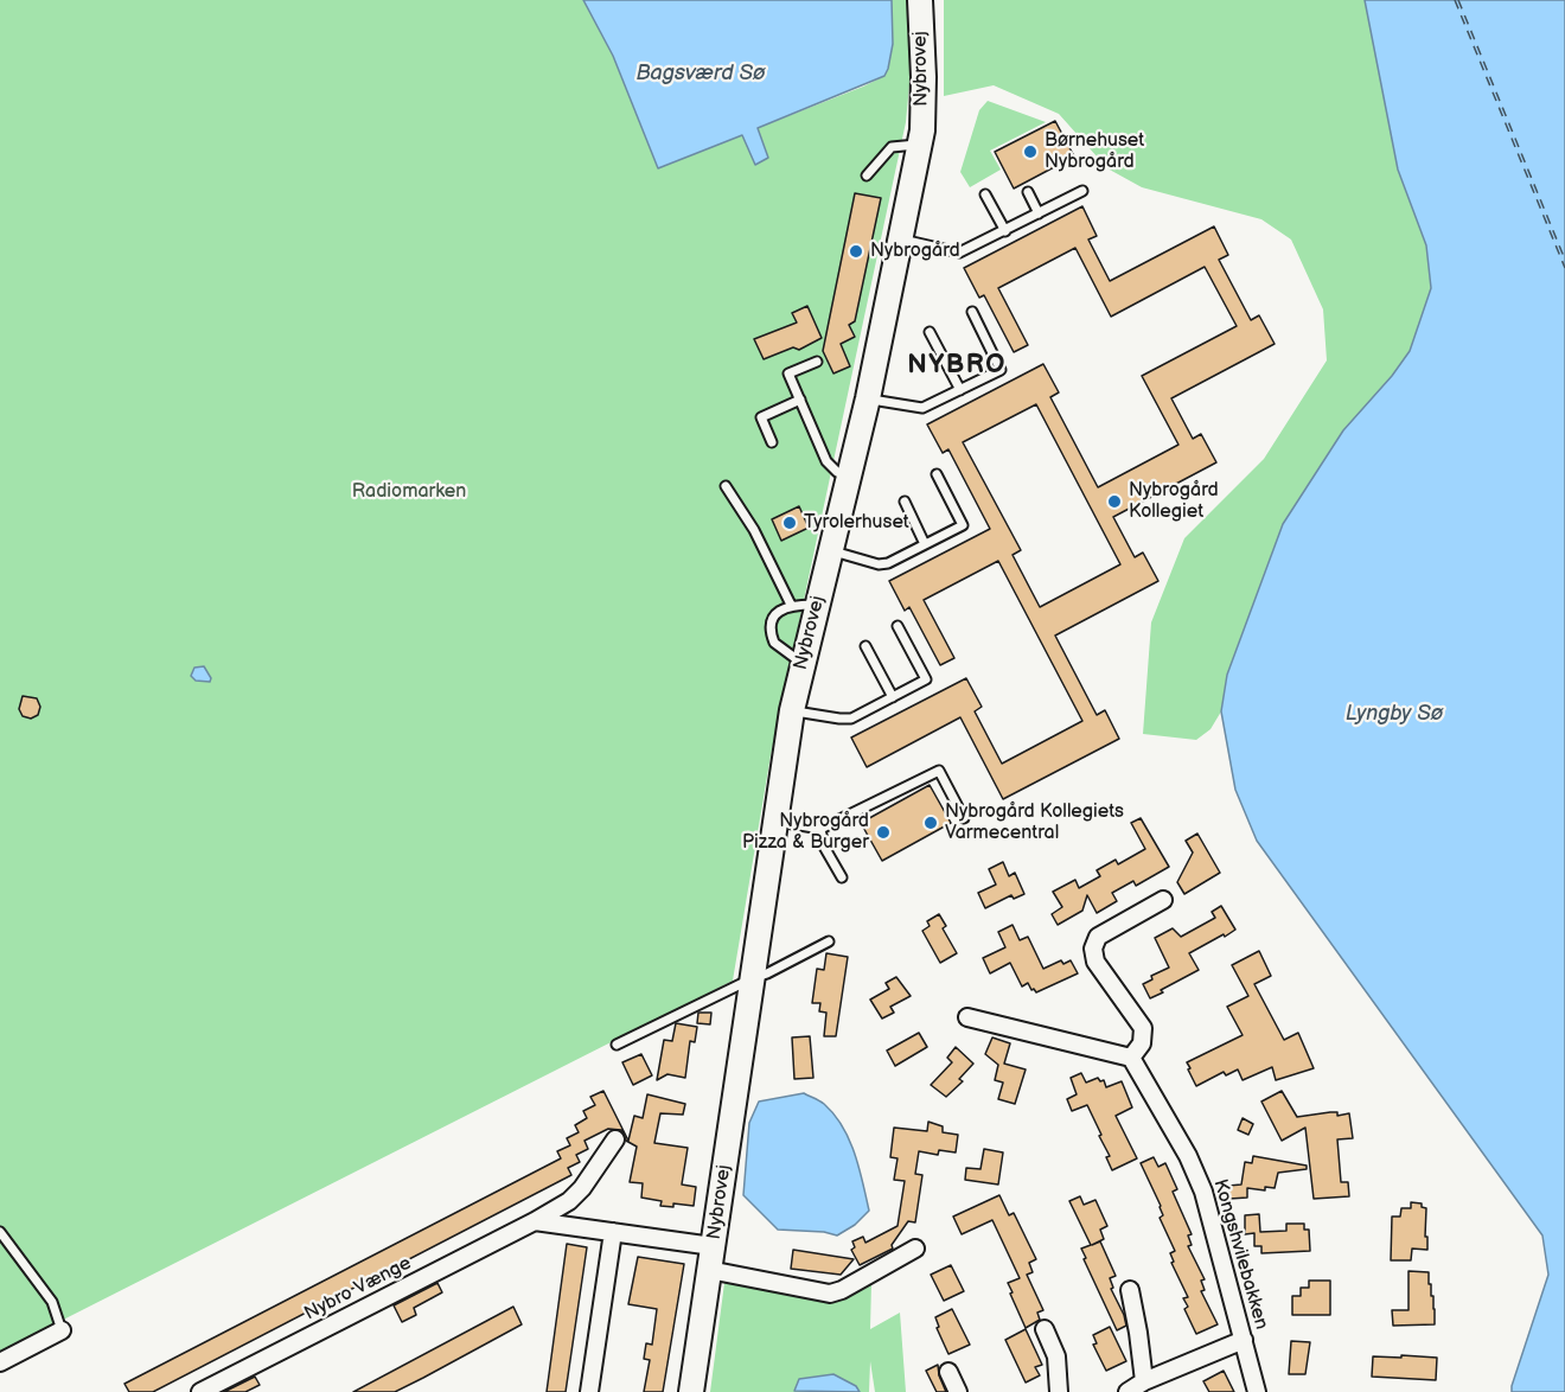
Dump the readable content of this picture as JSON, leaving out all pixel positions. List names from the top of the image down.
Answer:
{
  "streets": {
    "street": ["Nybrovej", "Kongshvilebakken", "Nybro Vænge"]
  },
  "districts": ["NYBRO"],
  "water": ["Bagsværd Sø", "Lyngby Sø"],
  "parks": ["Radiomarken"],
  "places": [
    "Børnehuset Nybrogård",
    "Nybrogård",
    "Nybrogård Kollegiet",
    "Tyrolerhuset",
    "Nybrogård Kollegiets Varmecentral",
    "Nybrogård Pizza & Burger"
  ]
}
